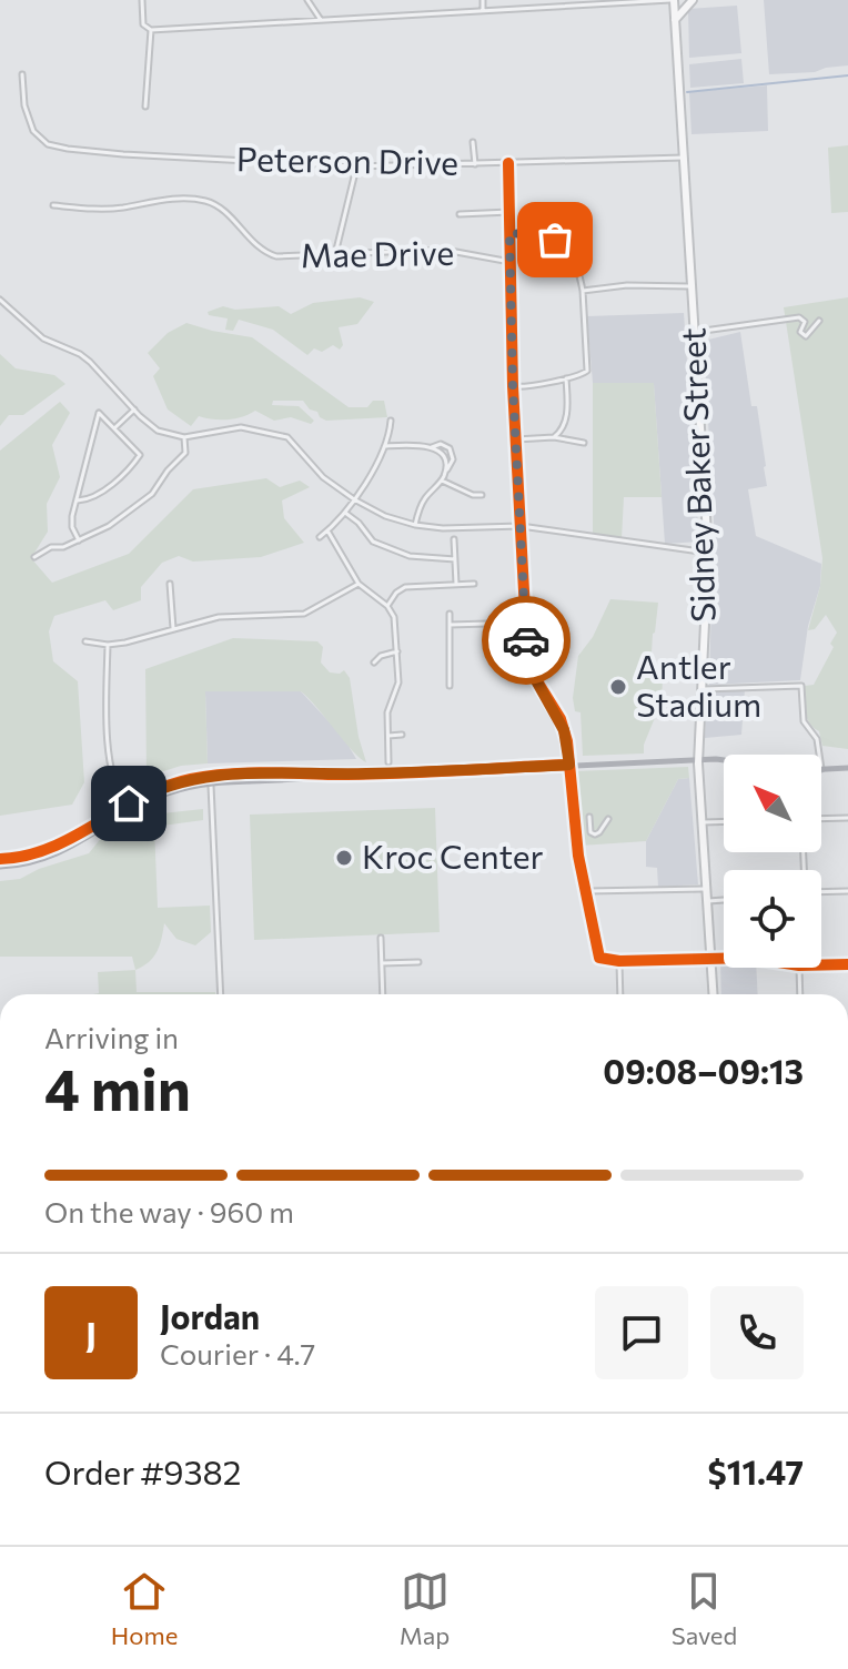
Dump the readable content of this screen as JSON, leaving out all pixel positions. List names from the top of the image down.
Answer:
{
  "streets": {
    "main road": ["Sidney Baker Street"],
    "street": ["Peterson Drive", "Mae Drive"]
  },
  "crossings": [
    ["Peterson Drive", "Sidney Baker Street"]
  ],
  "places": ["Antler Stadium", "Kroc Center"],
  "north": "top left",
  "page": {
    "heading": ["4 min", "Arriving in", "09:08–09:13"],
    "panel": [
      "Jordan",
      "Courier · 4.7",
      "Order #9382",
      "$11.47"
    ],
    "bar": "On the way · 960 m",
    "round": "J",
    "tabs": ["Home", "Map", "Saved"]
  }
}
